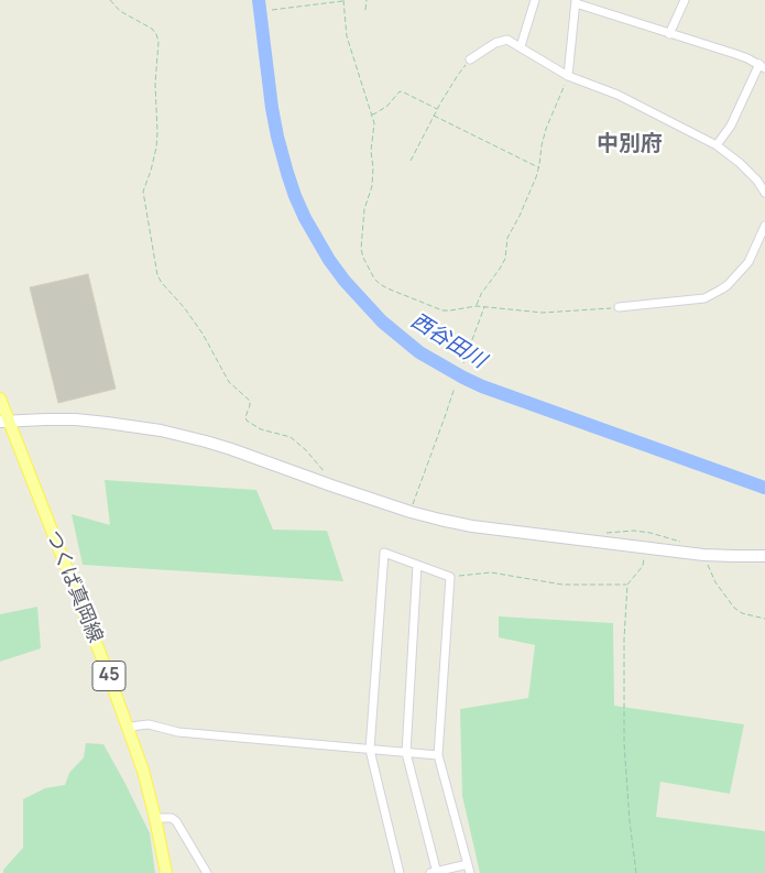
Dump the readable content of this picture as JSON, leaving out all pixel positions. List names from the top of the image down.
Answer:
{
  "streets": {
    "main road": ["つくば真岡線", "45"]
  },
  "districts": ["中別府"],
  "water": ["西谷田川"]
}
